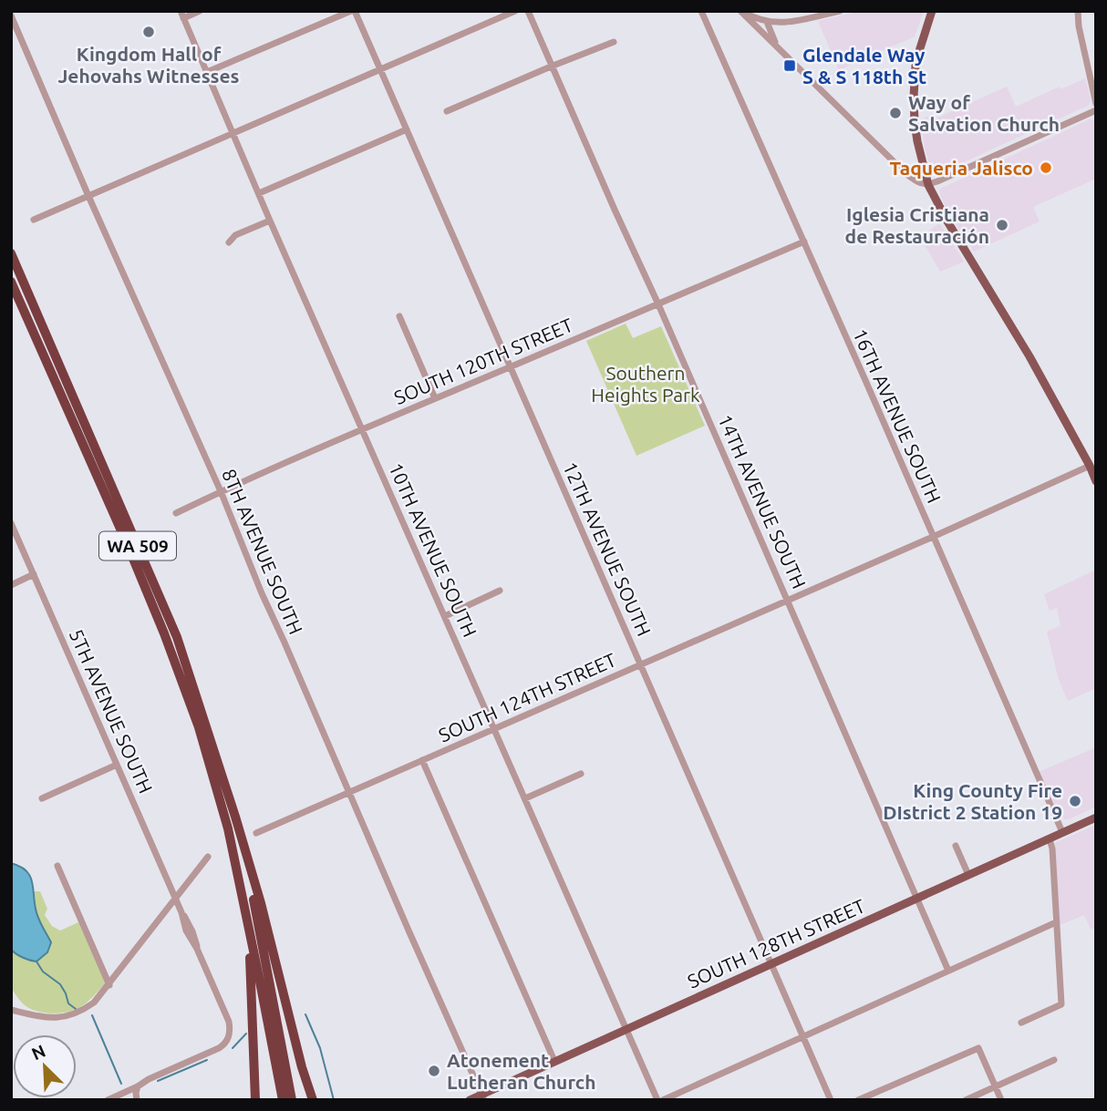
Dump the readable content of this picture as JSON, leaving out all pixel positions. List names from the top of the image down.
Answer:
{
  "streets": {
    "highway": ["WA 509"],
    "main road": ["SOUTH 128TH STREET"],
    "street": [
      "SOUTH 120TH STREET",
      "16TH AVENUE SOUTH",
      "14TH AVENUE SOUTH",
      "12TH AVENUE SOUTH",
      "10TH AVENUE SOUTH",
      "8TH AVENUE SOUTH",
      "SOUTH 124TH STREET",
      "5TH AVENUE SOUTH"
    ]
  },
  "crossings": [
    ["SOUTH 120TH STREET", "16TH AVENUE SOUTH"],
    ["SOUTH 120TH STREET", "14TH AVENUE SOUTH"],
    ["SOUTH 120TH STREET", "12TH AVENUE SOUTH"],
    ["SOUTH 120TH STREET", "10TH AVENUE SOUTH"],
    ["SOUTH 120TH STREET", "8TH AVENUE SOUTH"],
    ["16TH AVENUE SOUTH", "SOUTH 124TH STREET"],
    ["16TH AVENUE SOUTH", "SOUTH 128TH STREET"],
    ["14TH AVENUE SOUTH", "SOUTH 124TH STREET"],
    ["14TH AVENUE SOUTH", "SOUTH 128TH STREET"],
    ["12TH AVENUE SOUTH", "SOUTH 124TH STREET"],
    ["12TH AVENUE SOUTH", "SOUTH 128TH STREET"],
    ["10TH AVENUE SOUTH", "SOUTH 124TH STREET"],
    ["10TH AVENUE SOUTH", "SOUTH 128TH STREET"],
    ["8TH AVENUE SOUTH", "SOUTH 124TH STREET"],
    ["8TH AVENUE SOUTH", "SOUTH 128TH STREET"]
  ],
  "parks": ["Southern Heights Park"],
  "places": {
    "other": [
      "Kingdom Hall of Jehovahs Witnesses",
      "Way of Salvation Church",
      "Taqueria Jalisco",
      "Iglesia Cristiana de Restauración",
      "King County Fire DIstrict 2 Station 19",
      "Atonement Lutheran Church"
    ],
    "transit": ["Glendale Way S & S 118th St"]
  },
  "north": "top left"
}
